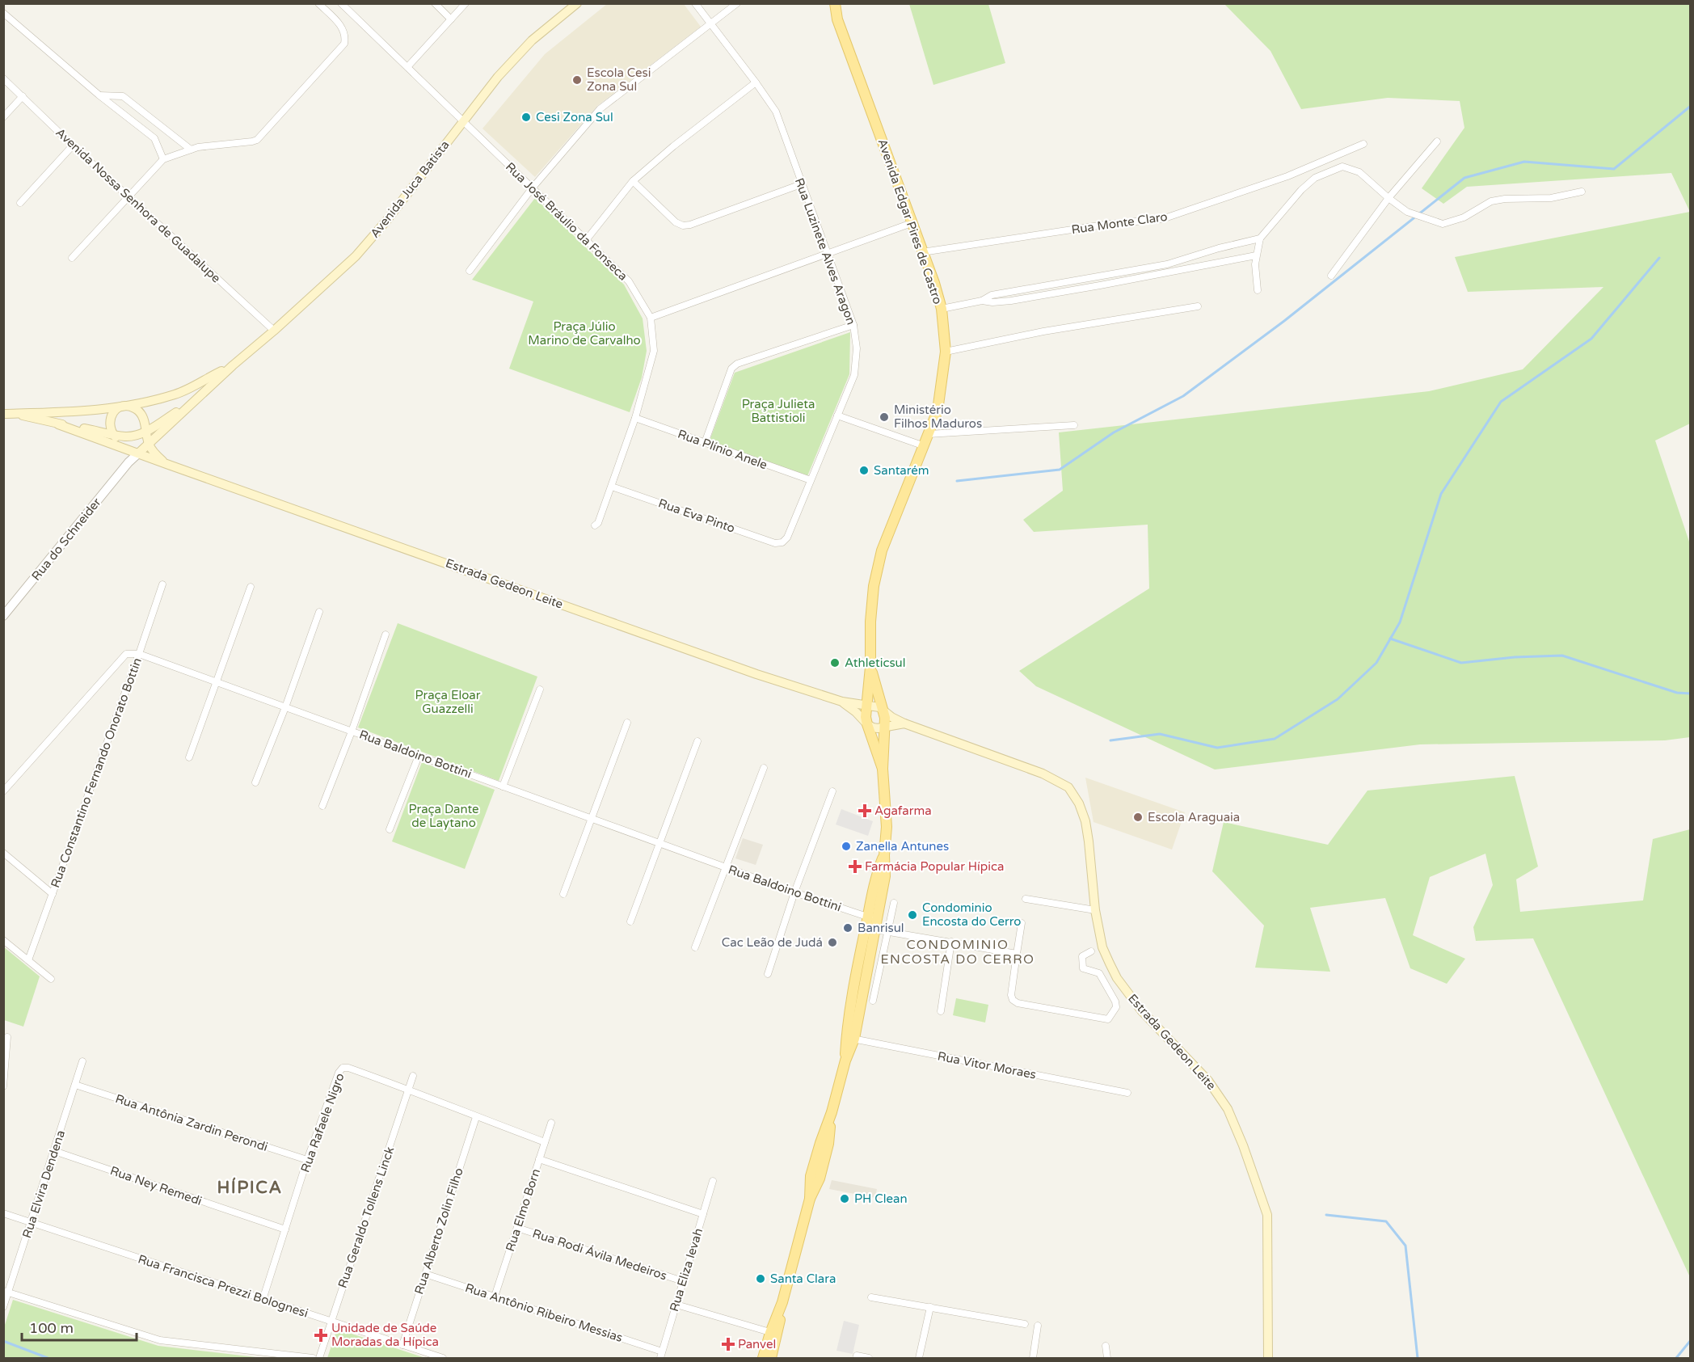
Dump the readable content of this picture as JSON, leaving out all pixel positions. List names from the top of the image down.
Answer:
{
  "streets": {
    "main road": ["Avenida Juca Batista", "Avenida Edgar Pires de Castro", "Estrada Gedeon Leite"],
    "street": [
      "Avenida Nossa Senhora de Guadalupe",
      "Rua José Bráulio da Fonseca",
      "Rua Monte Claro",
      "Rua Luzinete Alves Aragon",
      "Rua Plínio Anele",
      "Rua Eva Pinto",
      "Rua do Schneider",
      "Rua Baldoino Bottini",
      "Rua Constantino Fernando Onorato Bottin",
      "Rua Vitor Moraes",
      "Rua Antônia Zardin Perondi",
      "Rua Rafaele Nigro",
      "Rua Elvira Dendena",
      "Rua Ney Remedi",
      "Rua Elmo Born",
      "Rua Geraldo Tollens Linck",
      "Rua Alberto Zolin Filho",
      "Rua Rodi Ávila Medeiros",
      "Rua Eliza Ievah",
      "Rua Francisca Prezzi Bolognesi",
      "Rua Antônio Ribeiro Messias"
    ]
  },
  "crossings": [
    ["Avenida Juca Batista", "Avenida Nossa Senhora de Guadalupe"],
    ["Avenida Juca Batista", "Rua José Bráulio da Fonseca"],
    ["Avenida Juca Batista", "Rua do Schneider"],
    ["Avenida Juca Batista", "Estrada Gedeon Leite"],
    ["Rua José Bráulio da Fonseca", "Rua Plínio Anele"],
    ["Rua José Bráulio da Fonseca", "Rua Eva Pinto"],
    ["Avenida Edgar Pires de Castro", "Rua Monte Claro"],
    ["Avenida Edgar Pires de Castro", "Estrada Gedeon Leite"],
    ["Avenida Edgar Pires de Castro", "Rua Baldoino Bottini"],
    ["Avenida Edgar Pires de Castro", "Rua Vitor Moraes"],
    ["Rua Luzinete Alves Aragon", "Rua Plínio Anele"],
    ["Rua Luzinete Alves Aragon", "Rua Eva Pinto"],
    ["Rua do Schneider", "Estrada Gedeon Leite"],
    ["Rua Baldoino Bottini", "Rua Constantino Fernando Onorato Bottin"],
    ["Rua Antônia Zardin Perondi", "Rua Rafaele Nigro"],
    ["Rua Antônia Zardin Perondi", "Rua Elvira Dendena"],
    ["Rua Rafaele Nigro", "Rua Ney Remedi"],
    ["Rua Rafaele Nigro", "Rua Elmo Born"],
    ["Rua Rafaele Nigro", "Rua Geraldo Tollens Linck"],
    ["Rua Rafaele Nigro", "Rua Alberto Zolin Filho"],
    ["Rua Rafaele Nigro", "Rua Francisca Prezzi Bolognesi"],
    ["Rua Elvira Dendena", "Rua Ney Remedi"],
    ["Rua Elvira Dendena", "Rua Francisca Prezzi Bolognesi"],
    ["Rua Elmo Born", "Rua Rodi Ávila Medeiros"],
    ["Rua Elmo Born", "Rua Antônio Ribeiro Messias"],
    ["Rua Geraldo Tollens Linck", "Rua Francisca Prezzi Bolognesi"],
    ["Rua Alberto Zolin Filho", "Rua Francisca Prezzi Bolognesi"],
    ["Rua Alberto Zolin Filho", "Rua Antônio Ribeiro Messias"],
    ["Rua Rodi Ávila Medeiros", "Rua Eliza Ievah"],
    ["Rua Eliza Ievah", "Rua Antônio Ribeiro Messias"]
  ],
  "districts": ["CONDOMINIO ENCOSTA DO CERRO", "HÍPICA"],
  "parks": [
    "Praça Júlio Marino de Carvalho",
    "Praça Julieta Battistioli",
    "Praça Eloar Guazzelli",
    "Praça Dante de Laytano"
  ],
  "places": {
    "other": [
      "Escola Cesi Zona Sul",
      "Cesi Zona Sul",
      "Ministério Filhos Maduros",
      "Santarém",
      "Athleticsul",
      "Escola Araguaia",
      "Zanella Antunes",
      "Condominio Encosta do Cerro",
      "Banrisul",
      "Cac Leão de Judá",
      "PH Clean",
      "Santa Clara"
    ],
    "health": [
      "Agafarma",
      "Farmácia Popular Hípica",
      "Unidade de Saúde Moradas da Hípica",
      "Panvel"
    ]
  },
  "scale_bar": "100 m"
}
